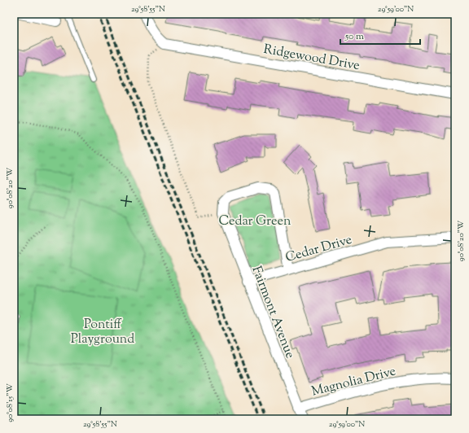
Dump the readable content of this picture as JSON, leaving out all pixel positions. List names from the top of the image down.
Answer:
{
  "streets": {
    "street": [
      "Ridgewood Drive",
      "Cedar Drive",
      "Fairmont Avenue",
      "Magnolia Drive"
    ]
  },
  "crossings": [
    ["Cedar Drive", "Fairmont Avenue"],
    ["Fairmont Avenue", "Magnolia Drive"]
  ],
  "parks": ["Cedar Green", "Pontiff Playground"],
  "scale_bar": "50 m",
  "coordinates": [
    "29°58'55\"N",
    "29°59'00\"N",
    "90°08'20\"W",
    "90°08'15\"W"
  ]
}
